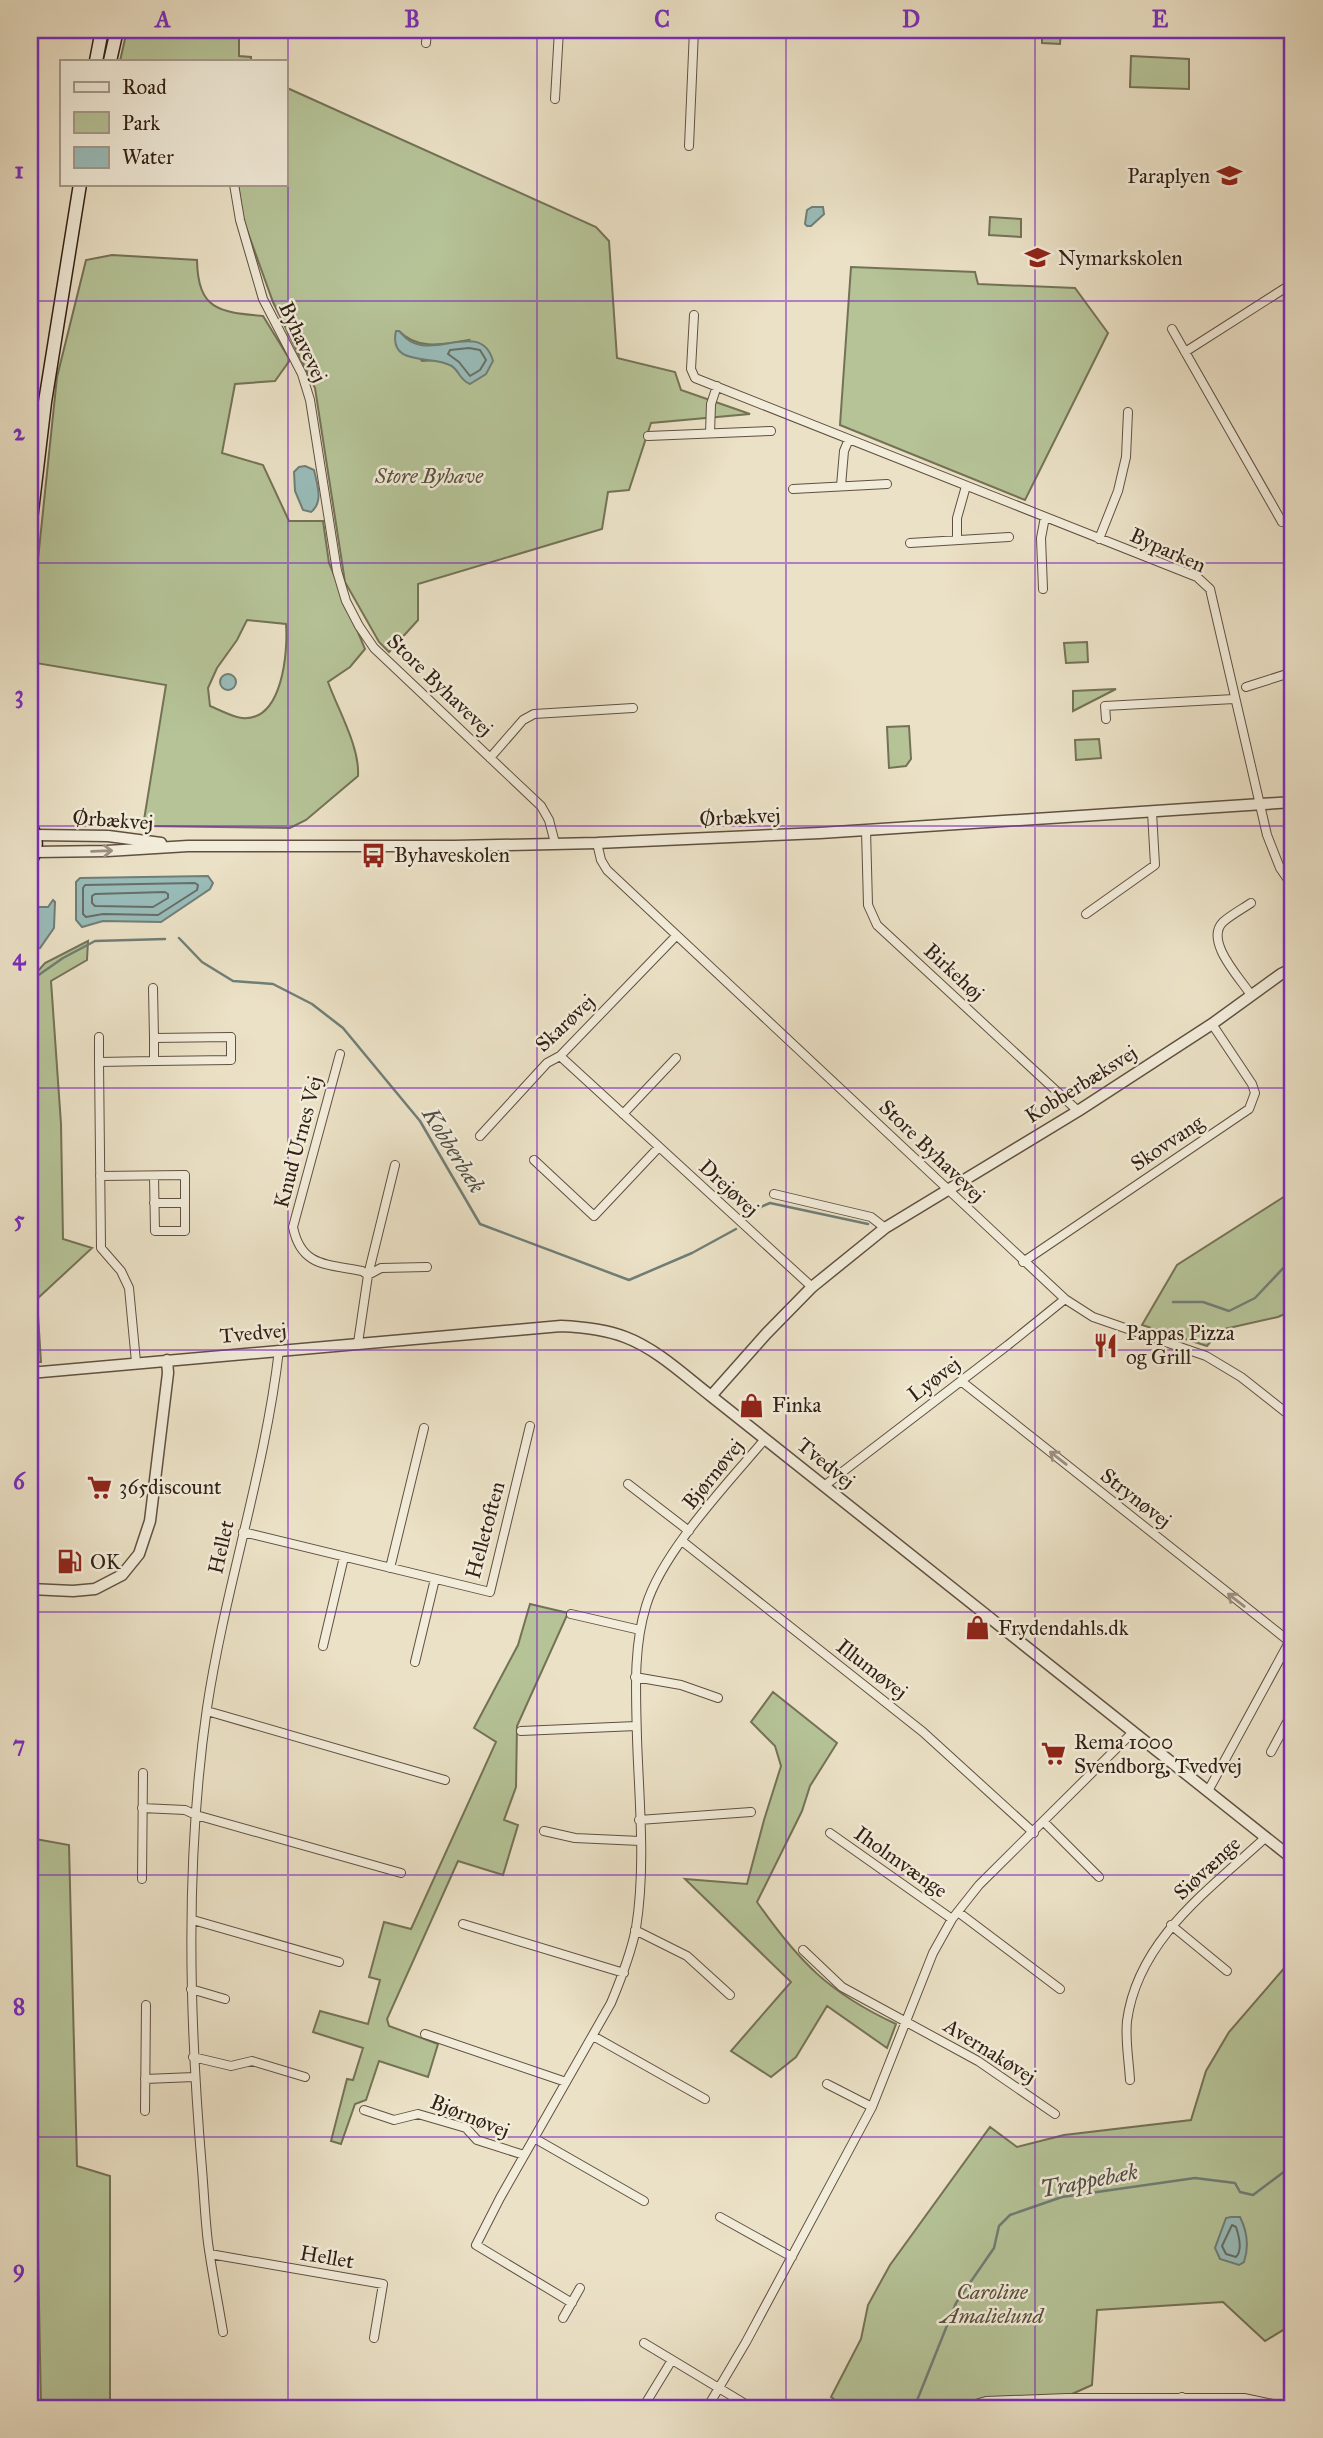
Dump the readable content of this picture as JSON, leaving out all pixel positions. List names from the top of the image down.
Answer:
{
  "streets": {
    "street": [
      "Byhavevej",
      "Byparken",
      "Store Byhavevej",
      "Ørbækvej",
      "Birkehøj",
      "Skarøvej",
      "Kobberbæksvej",
      "Knud Urnes Vej",
      "Skovvang",
      "Drejøvej",
      "Tvedvej",
      "Lyøvej",
      "Bjørnøvej",
      "Strynøvej",
      "Helletoften",
      "Hellet",
      "Illumøvej",
      "Iholmvænge",
      "Siøvænge",
      "Avernakøvej"
    ]
  },
  "crossings": [
    ["Byhavevej", "Store Byhavevej"],
    ["Byparken", "Ørbækvej"],
    ["Store Byhavevej", "Ørbækvej"],
    ["Store Byhavevej", "Skarøvej"],
    ["Store Byhavevej", "Kobberbæksvej"],
    ["Store Byhavevej", "Skovvang"],
    ["Store Byhavevej", "Lyøvej"],
    ["Ørbækvej", "Birkehøj"],
    ["Birkehøj", "Kobberbæksvej"],
    ["Skarøvej", "Drejøvej"],
    ["Kobberbæksvej", "Skovvang"],
    ["Kobberbæksvej", "Drejøvej"],
    ["Kobberbæksvej", "Tvedvej"],
    ["Tvedvej", "Lyøvej"],
    ["Tvedvej", "Bjørnøvej"],
    ["Tvedvej", "Hellet"],
    ["Tvedvej", "Siøvænge"],
    ["Lyøvej", "Strynøvej"],
    ["Bjørnøvej", "Illumøvej"],
    ["Helletoften", "Hellet"]
  ],
  "one_way": ["Strynøvej"],
  "water": ["Kobberbæk", "Trappebæk"],
  "parks": ["Store Byhave", "Caroline Amalielund"],
  "places": {
    "school or university": ["Paraplyen", "Nymarkskolen"],
    "bus stop": ["Byhaveskolen"],
    "restaurant": ["Pappas Pizza og Grill"],
    "shop": ["Finka", "Frydendahls.dk"],
    "supermarket": ["365discount", "Rema 1000 Svendborg, Tvedvej"],
    "fuel station": ["OK"]
  },
  "legend": ["Road", "Park", "Water"],
  "grid": {
    "columns": [
      "A",
      "B",
      "C",
      "D",
      "E"
    ],
    "rows": [
      "1",
      "2",
      "3",
      "4",
      "5",
      "6",
      "7",
      "8",
      "9"
    ]
  }
}
